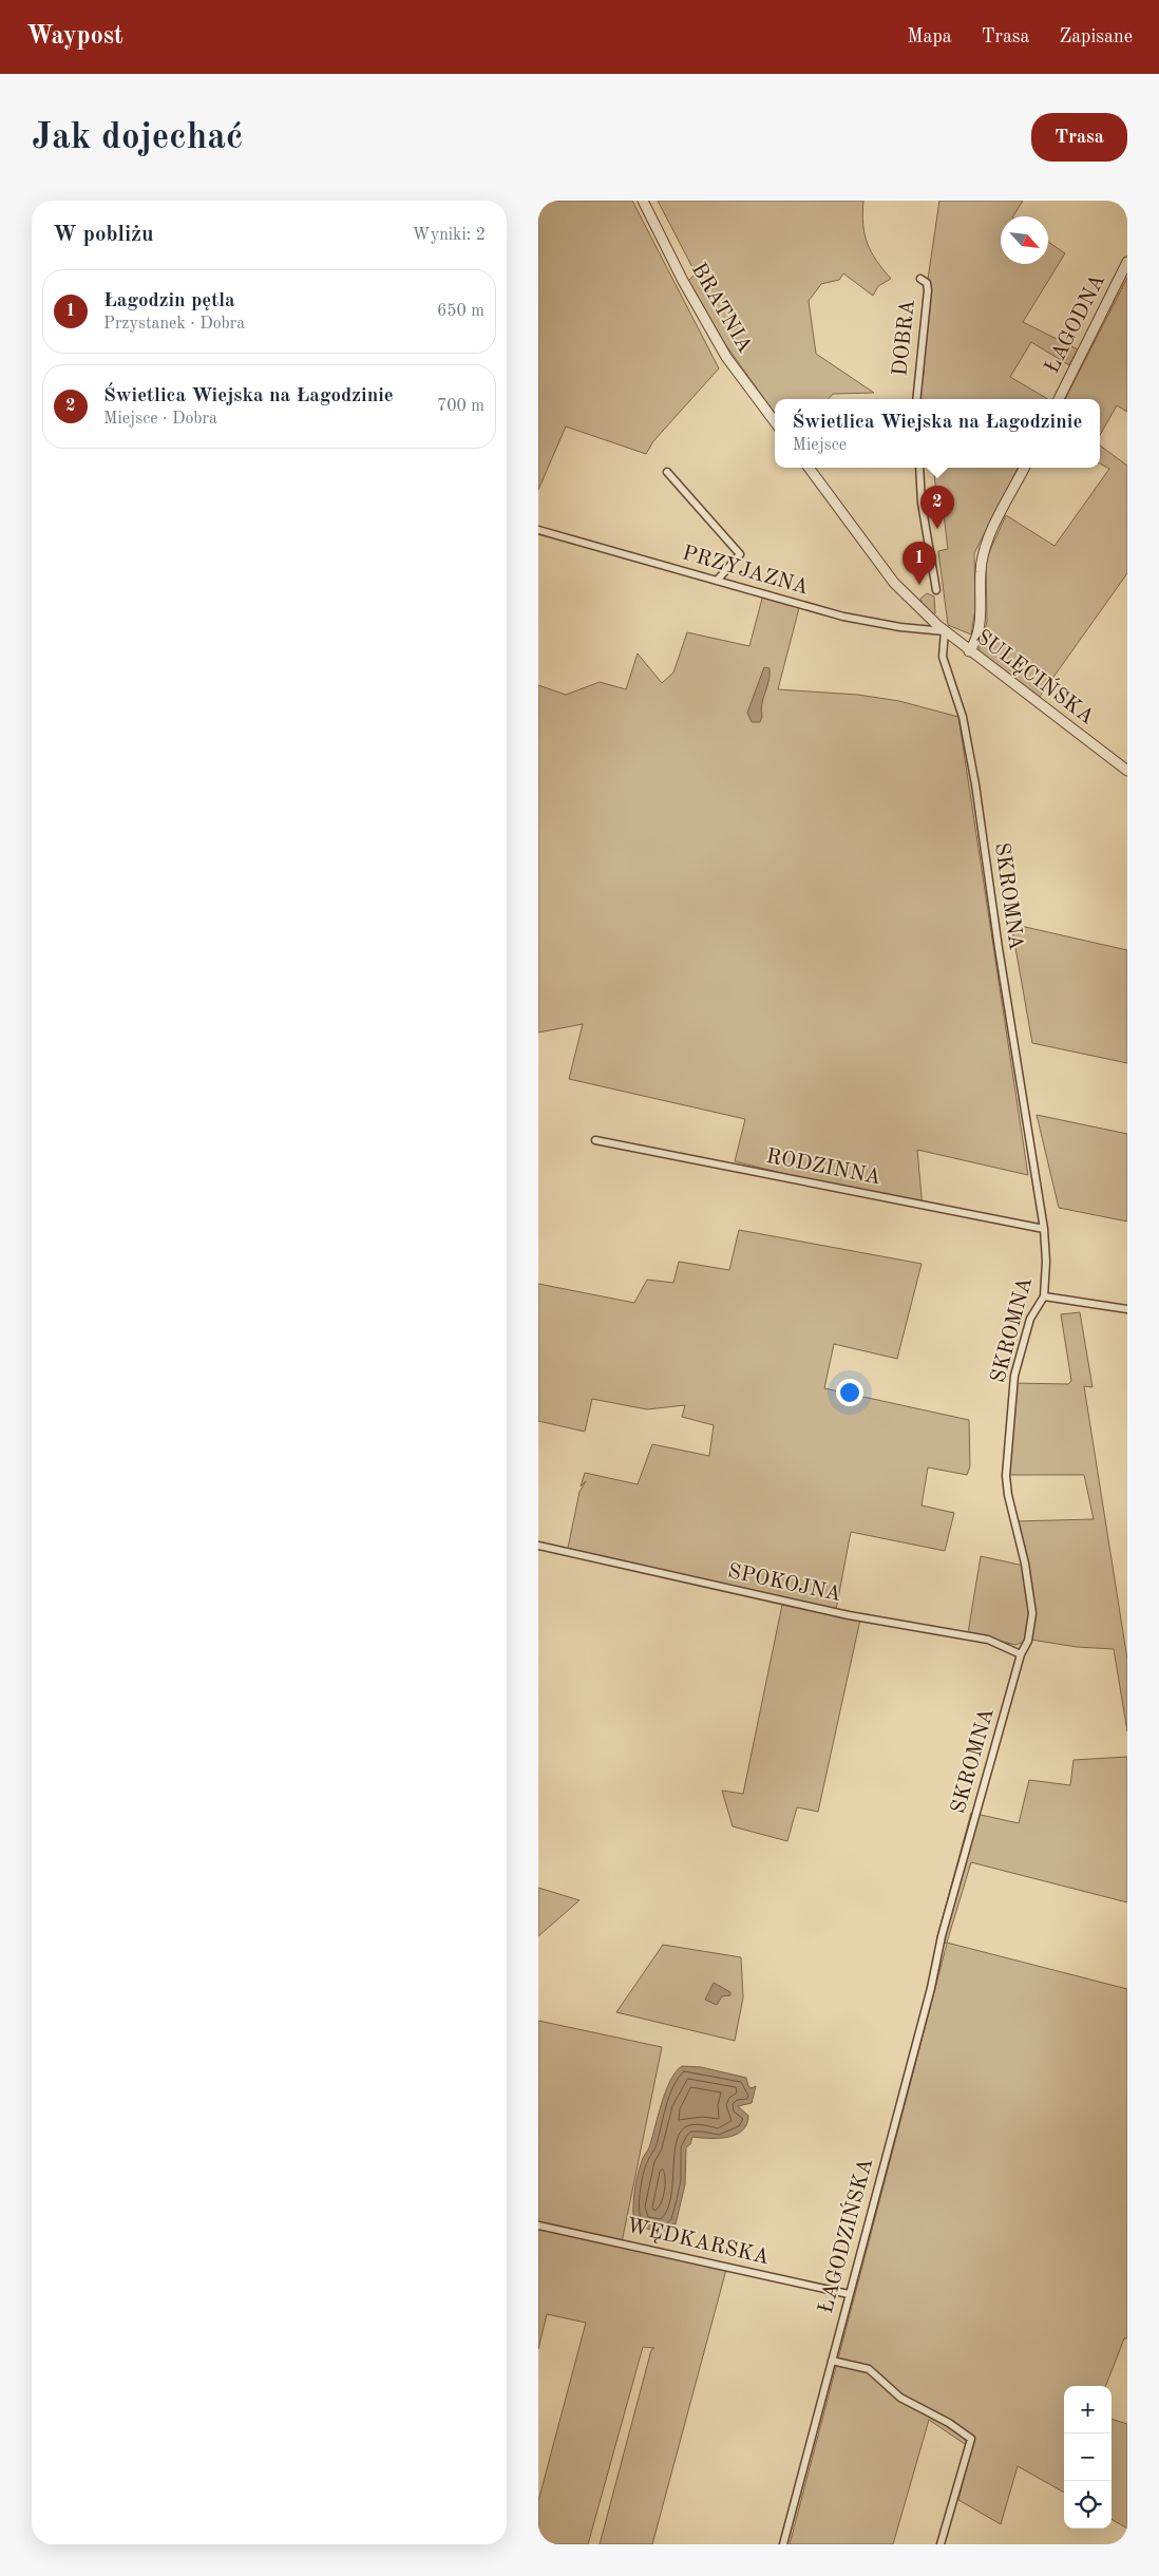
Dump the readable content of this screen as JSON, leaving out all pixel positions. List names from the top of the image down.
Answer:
{
  "streets": {
    "street": [
      "BRATNIA",
      "ŁAGODNA",
      "DOBRA",
      "PRZYJAZNA",
      "SULĘCIŃSKA",
      "SKROMNA",
      "RODZINNA",
      "SPOKOJNA",
      "ŁAGODZIŃSKA",
      "WĘDKARSKA"
    ]
  },
  "crossings": [
    ["PRZYJAZNA", "SULĘCIŃSKA"],
    ["PRZYJAZNA", "SKROMNA"],
    ["SULĘCIŃSKA", "SKROMNA"],
    ["SKROMNA", "RODZINNA"],
    ["SKROMNA", "SPOKOJNA"],
    ["SKROMNA", "ŁAGODZIŃSKA"],
    ["ŁAGODZIŃSKA", "WĘDKARSKA"]
  ],
  "north": "bottom right",
  "page": {
    "header": "Waypost",
    "nav": ["Mapa", "Trasa", "Zapisane"],
    "buttons": "Trasa",
    "title": "Jak dojechać",
    "heading": ["W pobliżu", "Wyniki: 2"],
    "list": [
      {
        "mark": "1",
        "name": "Łagodzin pętla",
        "note": "Przystanek · Dobra",
        "value": "650 m"
      },
      {
        "mark": "2",
        "name": "Świetlica Wiejska na Łagodzinie",
        "note": "Miejsce · Dobra",
        "value": "700 m"
      }
    ],
    "popup": ["Świetlica Wiejska na Łagodzinie", "Miejsce"],
    "pins": ["2", "1"],
    "map_buttons": ["+", "−"]
  }
}
